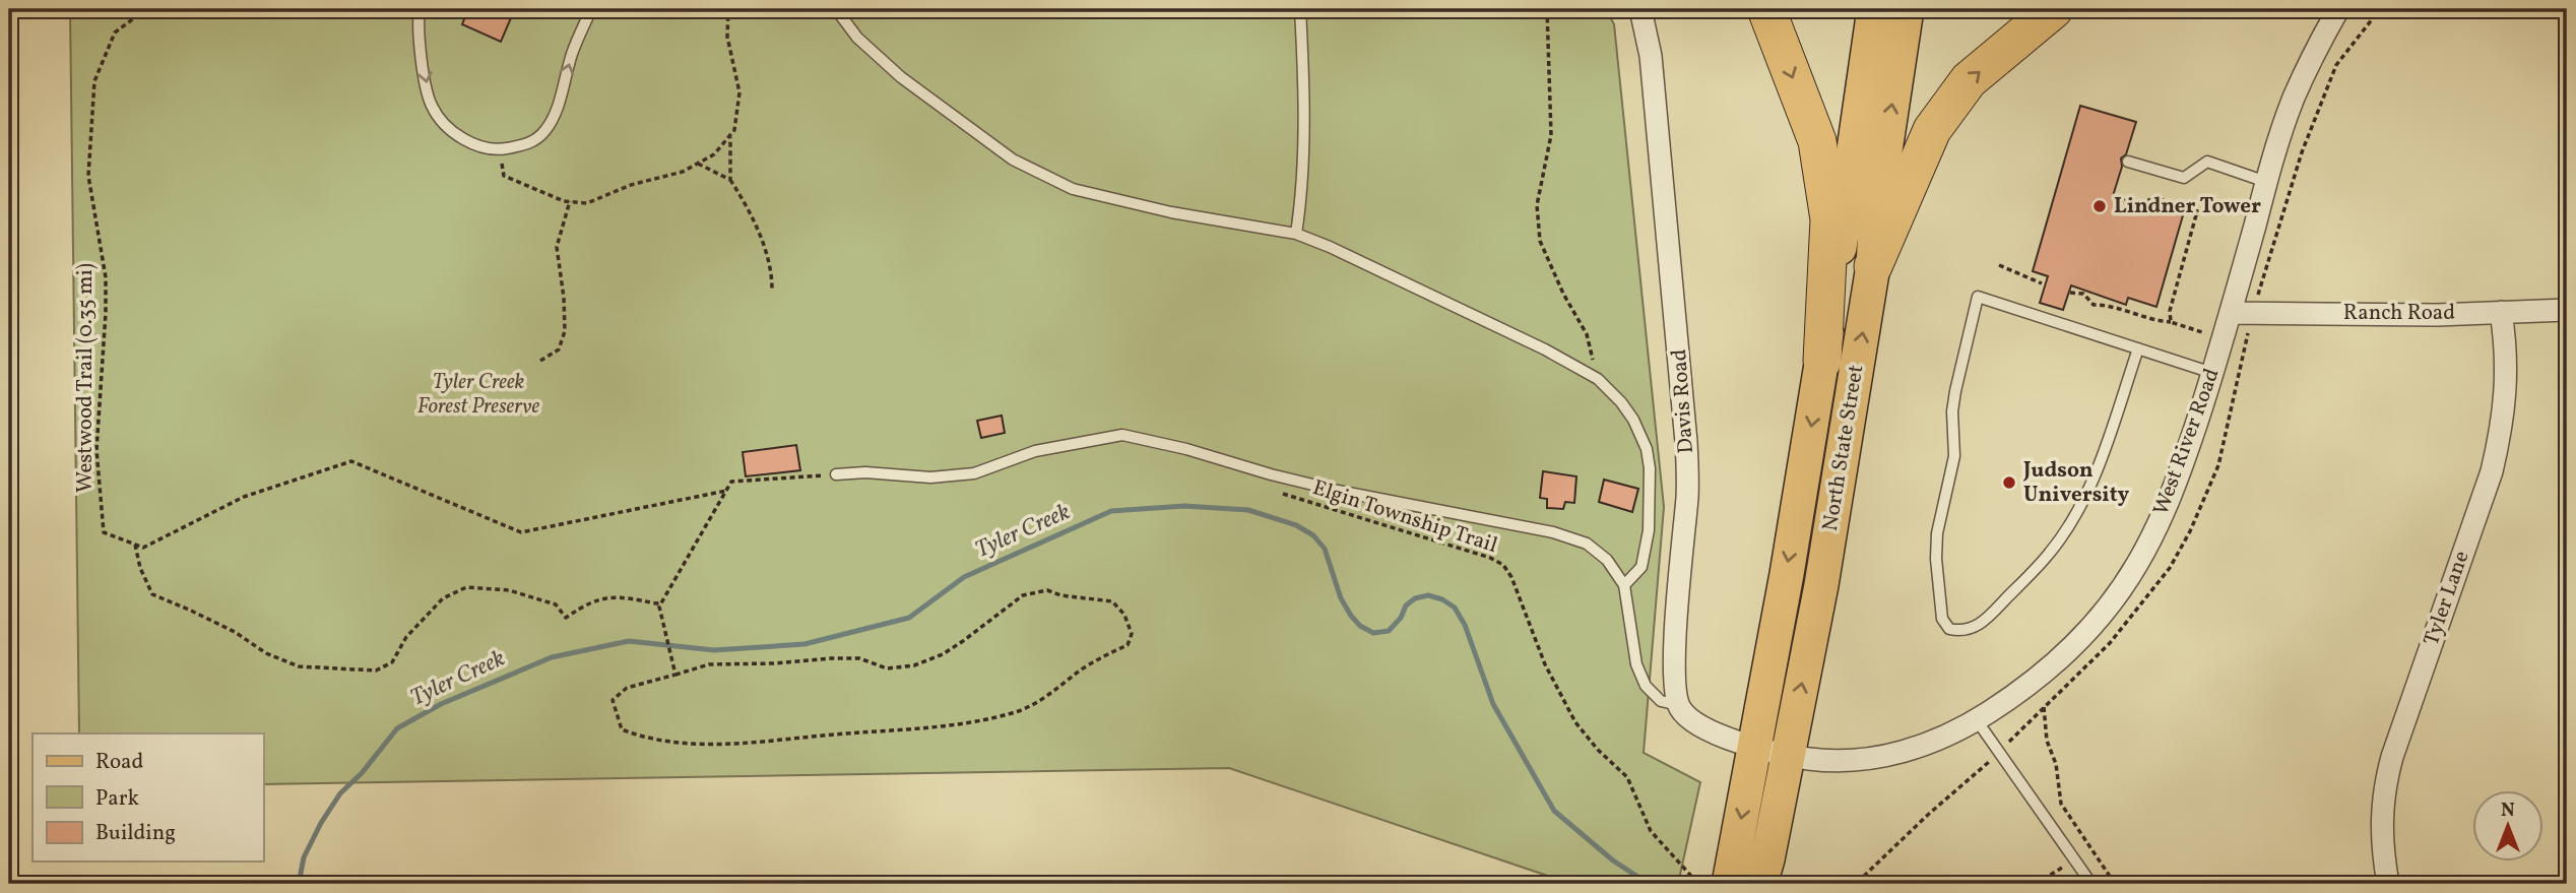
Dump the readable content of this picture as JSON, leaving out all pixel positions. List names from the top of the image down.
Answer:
{
  "streets": {
    "main road": ["North State Street"],
    "street": [
      "Ranch Road",
      "Davis Road",
      "West River Road",
      "Tyler Lane"
    ],
    "path": ["Westwood Trail (0.35 mi)", "Elgin Township Trail"]
  },
  "crossings": [
    ["Ranch Road", "West River Road"],
    ["Ranch Road", "Tyler Lane"],
    ["West River Road", "North State Street"]
  ],
  "water": ["Tyler Creek"],
  "parks": ["Tyler Creek Forest Preserve"],
  "places": ["Lindner Tower", "Judson University"],
  "legend": ["Road", "Park", "Building"],
  "north": "top"
}
